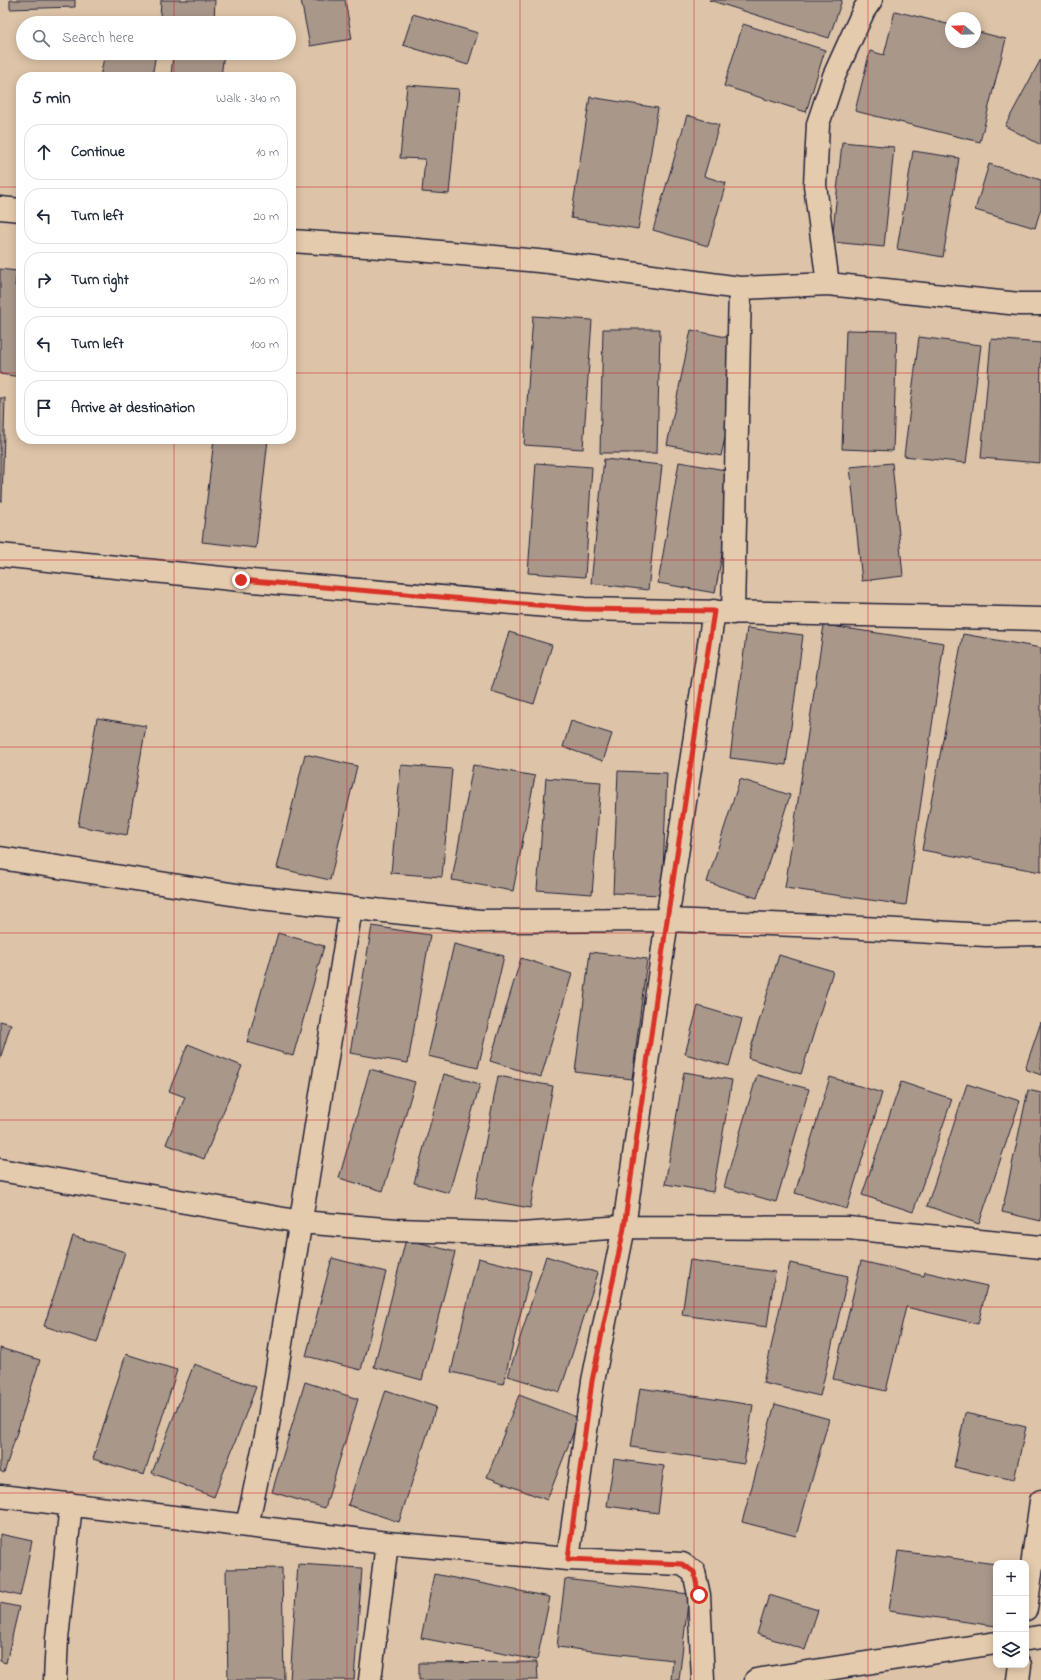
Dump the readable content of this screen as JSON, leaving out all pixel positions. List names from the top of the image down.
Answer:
{
  "north": "left",
  "page": {
    "search": "Search here",
    "heading": ["5 min", "Walk · 340 m"],
    "list": [
      ["Continue", "10 m"],
      ["Turn left", "20 m"],
      ["Turn right", "210 m"],
      ["Turn left", "100 m"],
      "Arrive at destination"
    ],
    "map_buttons": ["+", "−"]
  }
}
